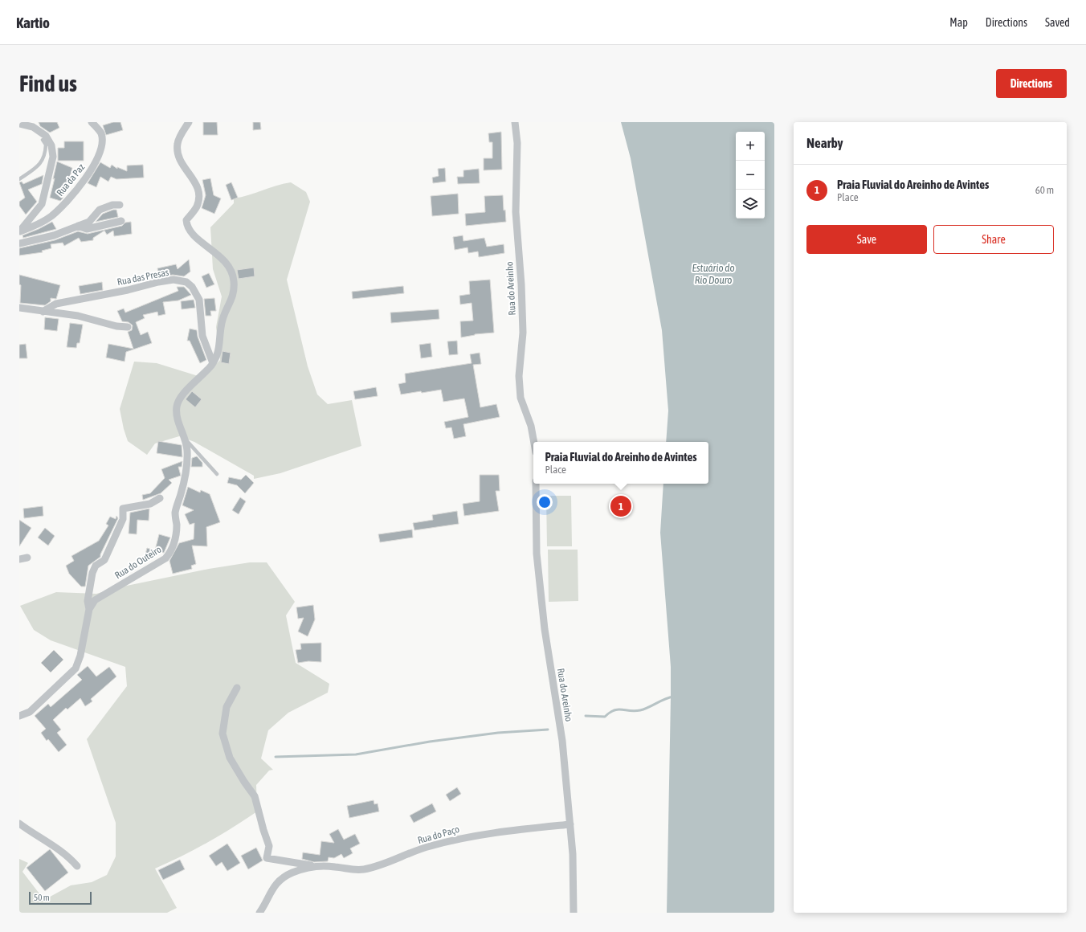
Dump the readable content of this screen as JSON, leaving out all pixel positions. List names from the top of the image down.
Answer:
{
  "streets": {
    "street": [
      "Rua da Paz",
      "Rua das Presas",
      "Rua do Areinho",
      "Rua do Outeiro",
      "Rua do Paço"
    ]
  },
  "crossings": [
    ["Rua das Presas", "Rua do Outeiro"],
    ["Rua do Areinho", "Rua do Paço"]
  ],
  "water": ["Estuário do Rio Douro"],
  "scale_bar": "50 m",
  "page": {
    "header": "Kartio",
    "nav": ["Map", "Directions", "Saved"],
    "buttons": [
      "Directions",
      ["Save", "Share"]
    ],
    "title": "Find us",
    "heading": "Nearby",
    "map_buttons": ["+", "−"],
    "list": [
      {
        "mark": "1",
        "name": "Praia Fluvial do Areinho de Avintes",
        "note": "Place",
        "value": "60 m"
      }
    ],
    "popup": ["Praia Fluvial do Areinho de Avintes", "Place"],
    "pins": "1",
    "scale": "50 m"
  }
}
